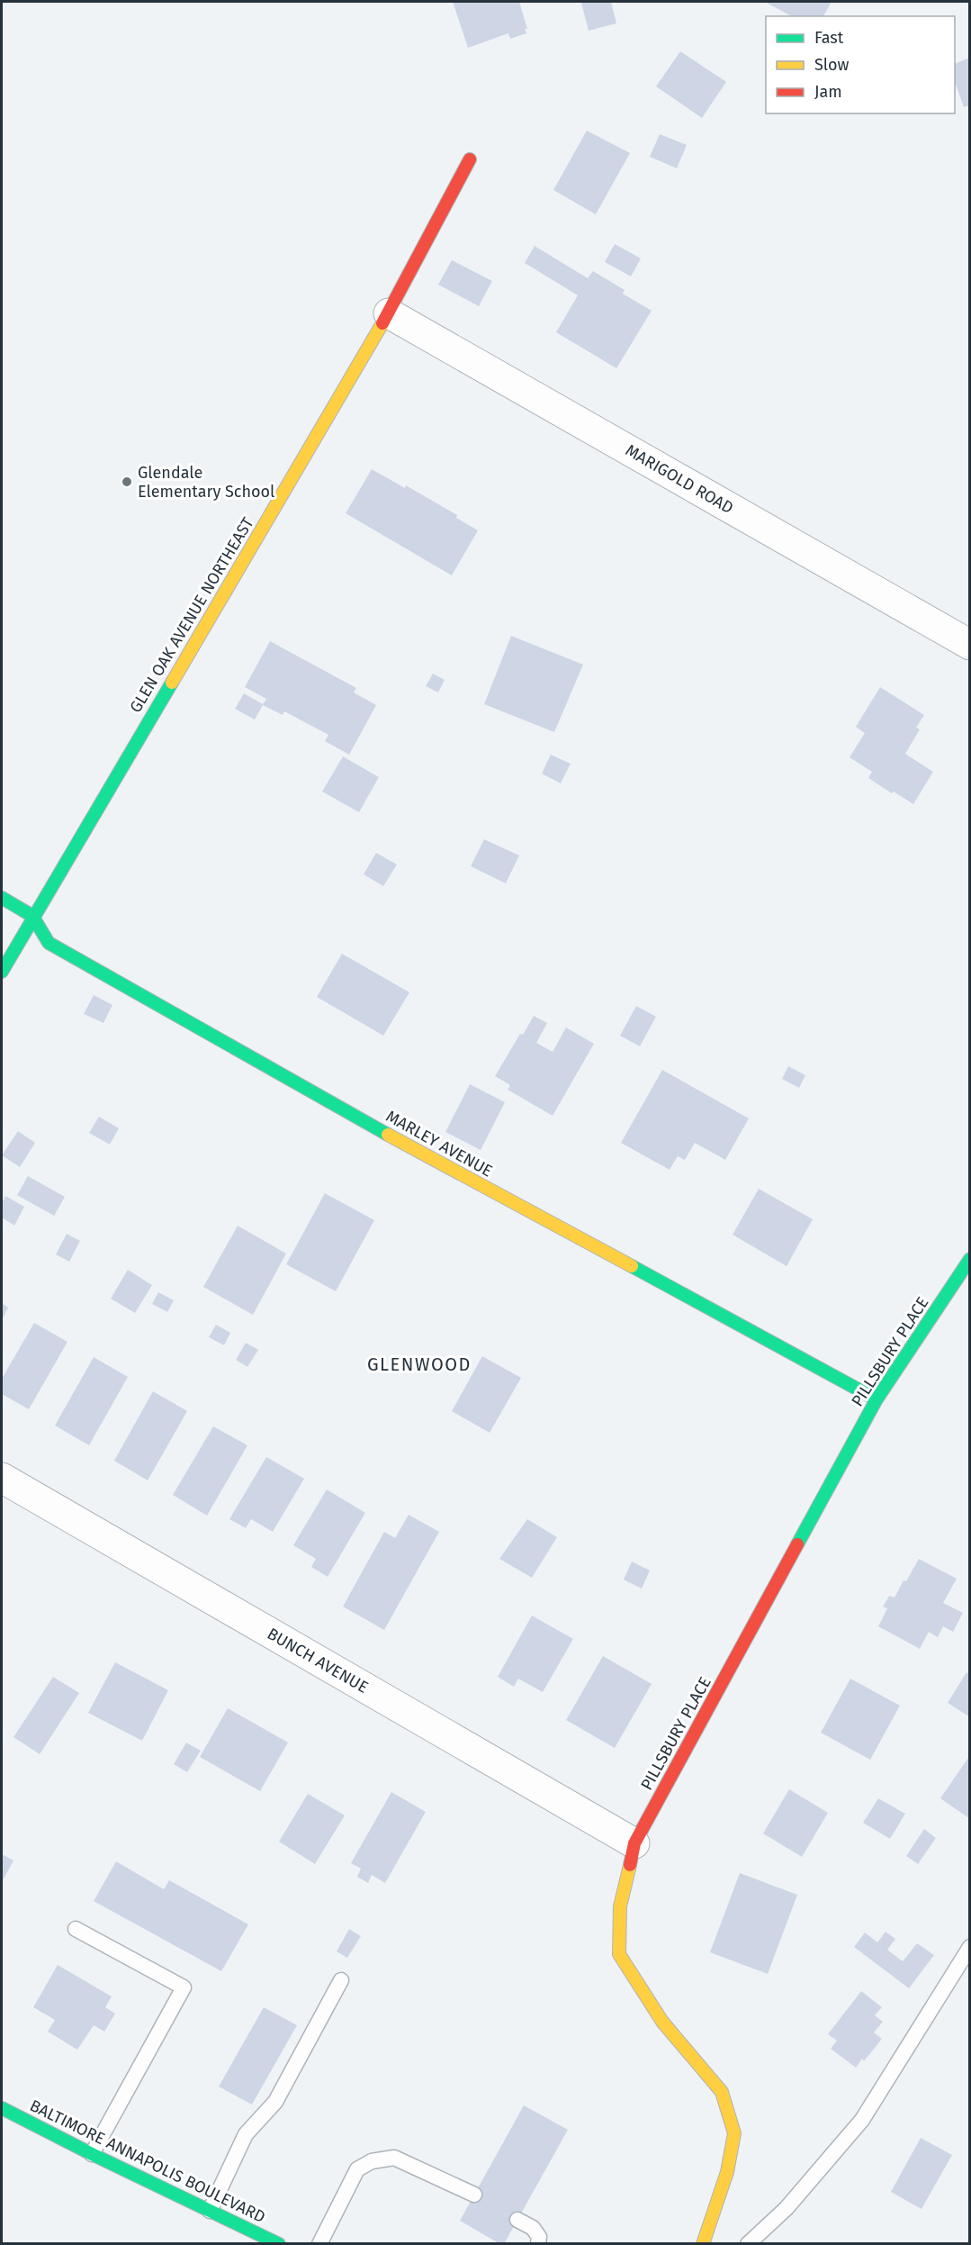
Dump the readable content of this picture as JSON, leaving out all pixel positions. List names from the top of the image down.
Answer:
{
  "streets": {
    "street": [
      "MARIGOLD ROAD",
      "GLEN OAK AVENUE NORTHEAST",
      "MARLEY AVENUE",
      "PILLSBURY PLACE",
      "BUNCH AVENUE",
      "BALTIMORE ANNAPOLIS BOULEVARD"
    ]
  },
  "crossings": [
    ["MARIGOLD ROAD", "GLEN OAK AVENUE NORTHEAST"],
    ["GLEN OAK AVENUE NORTHEAST", "MARLEY AVENUE"],
    ["MARLEY AVENUE", "PILLSBURY PLACE"],
    ["PILLSBURY PLACE", "BUNCH AVENUE"]
  ],
  "districts": ["GLENWOOD"],
  "places": ["Glendale Elementary School"],
  "legend": ["Fast", "Slow", "Jam"]
}
